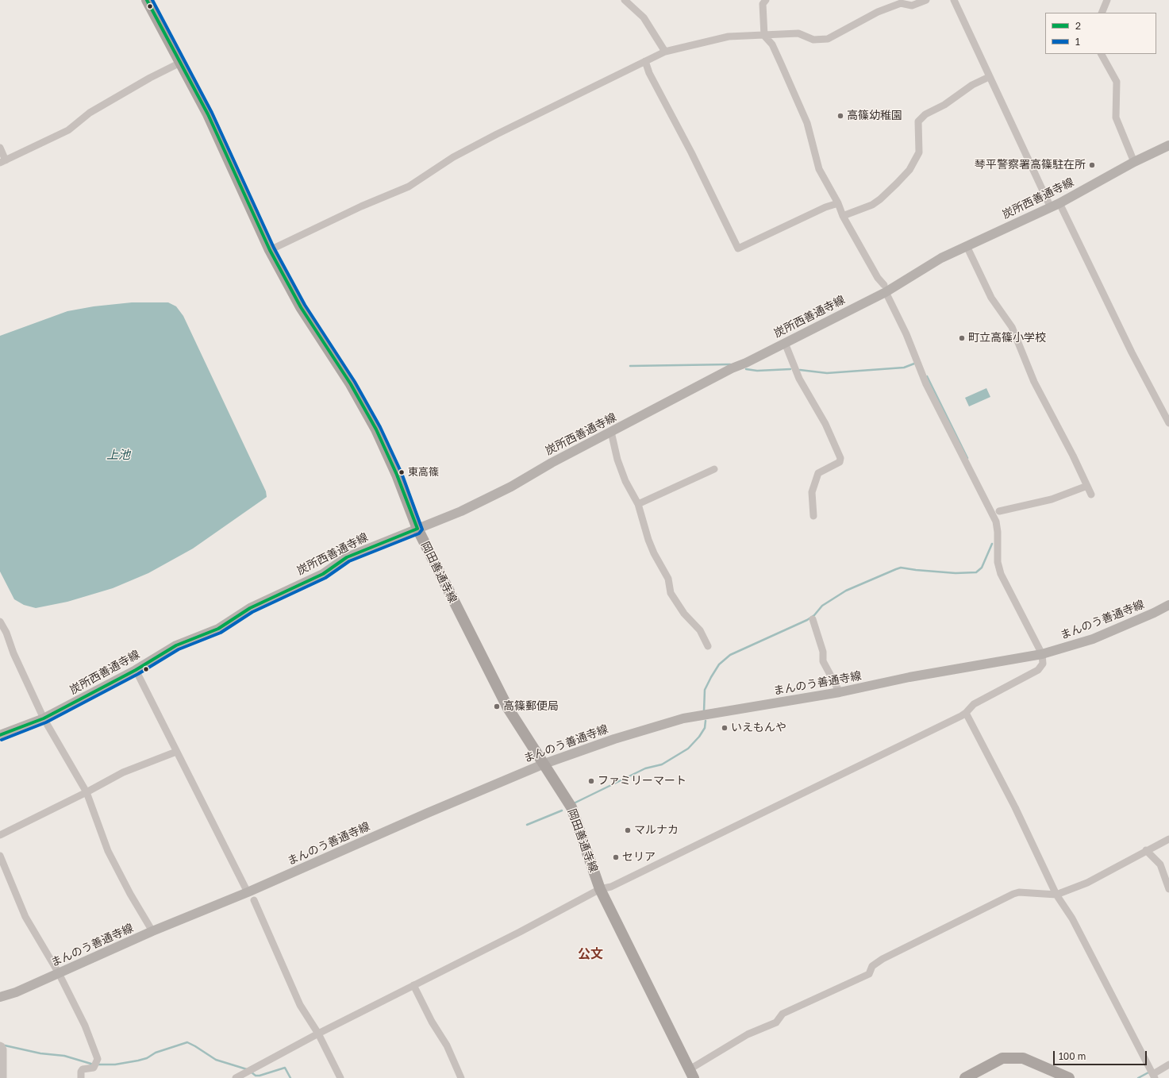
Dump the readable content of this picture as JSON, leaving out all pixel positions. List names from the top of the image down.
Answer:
{
  "streets": {
    "main road": ["炭所西善通寺線", "岡田善通寺線", "まんのう善通寺線"]
  },
  "crossings": [
    ["炭所西善通寺線", "岡田善通寺線"],
    ["岡田善通寺線", "まんのう善通寺線"]
  ],
  "districts": ["公文"],
  "water": ["上池"],
  "places": [
    "高篠幼稚園",
    "琴平警察署高篠駐在所",
    "町立高篠小学校",
    "東高篠",
    "高篠郵便局",
    "いえもんや",
    "ファミリーマート",
    "マルナカ",
    "セリア"
  ],
  "lines": ["transit line 2", "transit line 1"],
  "legend": ["2", "1"],
  "scale_bar": "100 m"
}
